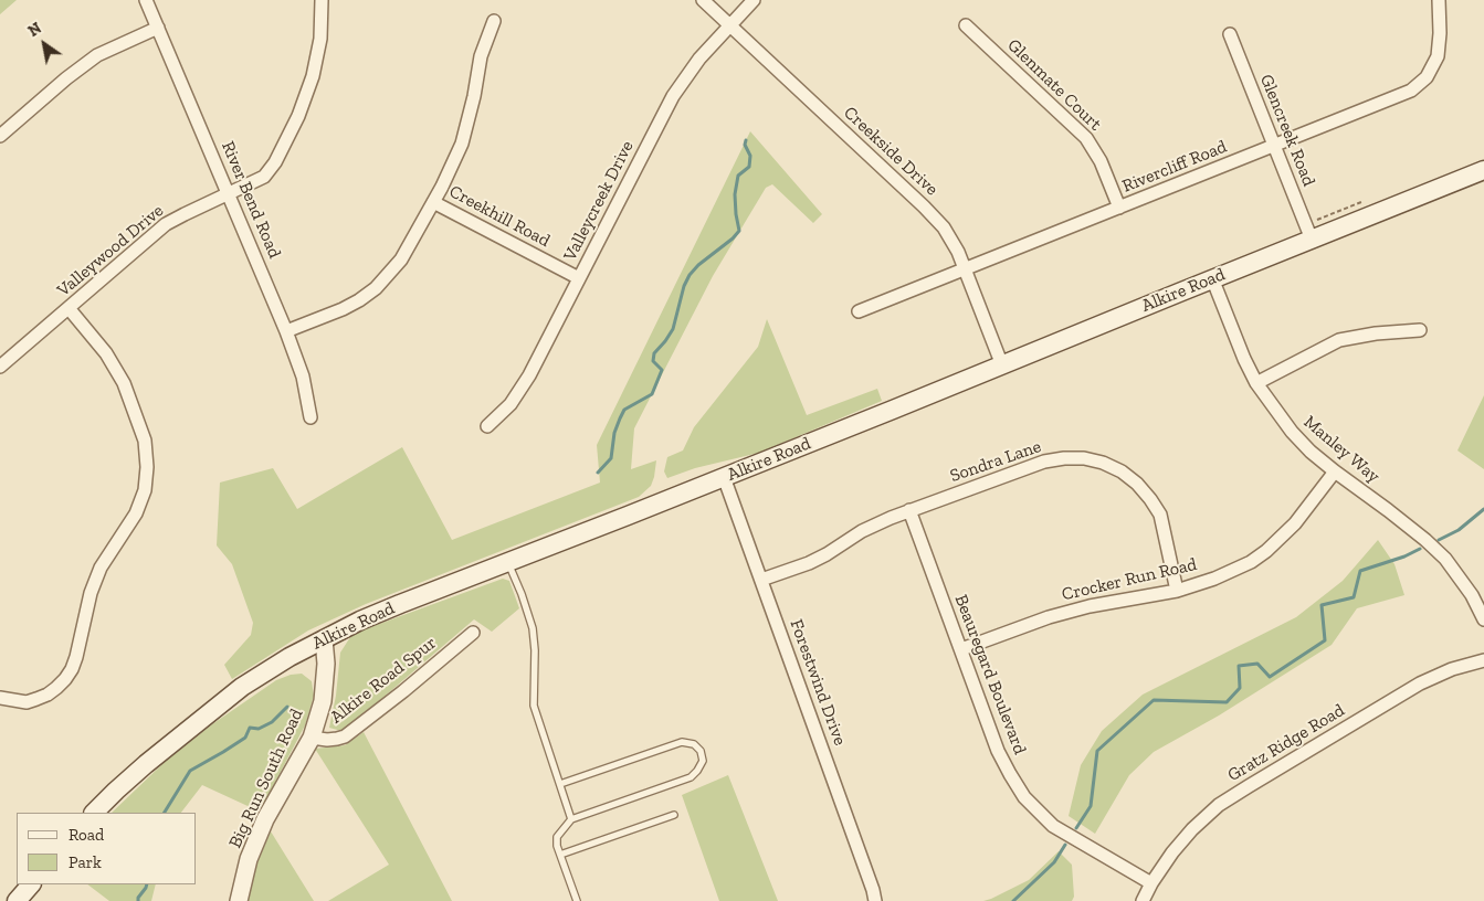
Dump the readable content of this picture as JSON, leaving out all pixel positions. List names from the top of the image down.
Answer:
{
  "streets": {
    "main road": ["Alkire Road"],
    "street": [
      "Glenmate Court",
      "Glencreek Road",
      "Creekside Drive",
      "Rivercliff Road",
      "River Bend Road",
      "Valleycreek Drive",
      "Creekhill Road",
      "Valleywood Drive",
      "Manley Way",
      "Sondra Lane",
      "Crocker Run Road",
      "Beauregard Boulevard",
      "Alkire Road Spur",
      "Forestwind Drive",
      "Gratz Ridge Road",
      "Big Run South Road"
    ]
  },
  "crossings": [
    ["Glenmate Court", "Rivercliff Road"],
    ["Glencreek Road", "Rivercliff Road"],
    ["Glencreek Road", "Alkire Road"],
    ["Creekside Drive", "Rivercliff Road"],
    ["Creekside Drive", "Valleycreek Drive"],
    ["Creekside Drive", "Alkire Road"],
    ["River Bend Road", "Valleywood Drive"],
    ["Valleycreek Drive", "Creekhill Road"],
    ["Alkire Road", "Manley Way"],
    ["Alkire Road", "Forestwind Drive"],
    ["Alkire Road", "Big Run South Road"],
    ["Manley Way", "Crocker Run Road"],
    ["Sondra Lane", "Crocker Run Road"],
    ["Sondra Lane", "Beauregard Boulevard"],
    ["Sondra Lane", "Forestwind Drive"],
    ["Crocker Run Road", "Beauregard Boulevard"],
    ["Beauregard Boulevard", "Gratz Ridge Road"],
    ["Alkire Road Spur", "Big Run South Road"]
  ],
  "legend": ["Road", "Park"],
  "north": "top left"
}
